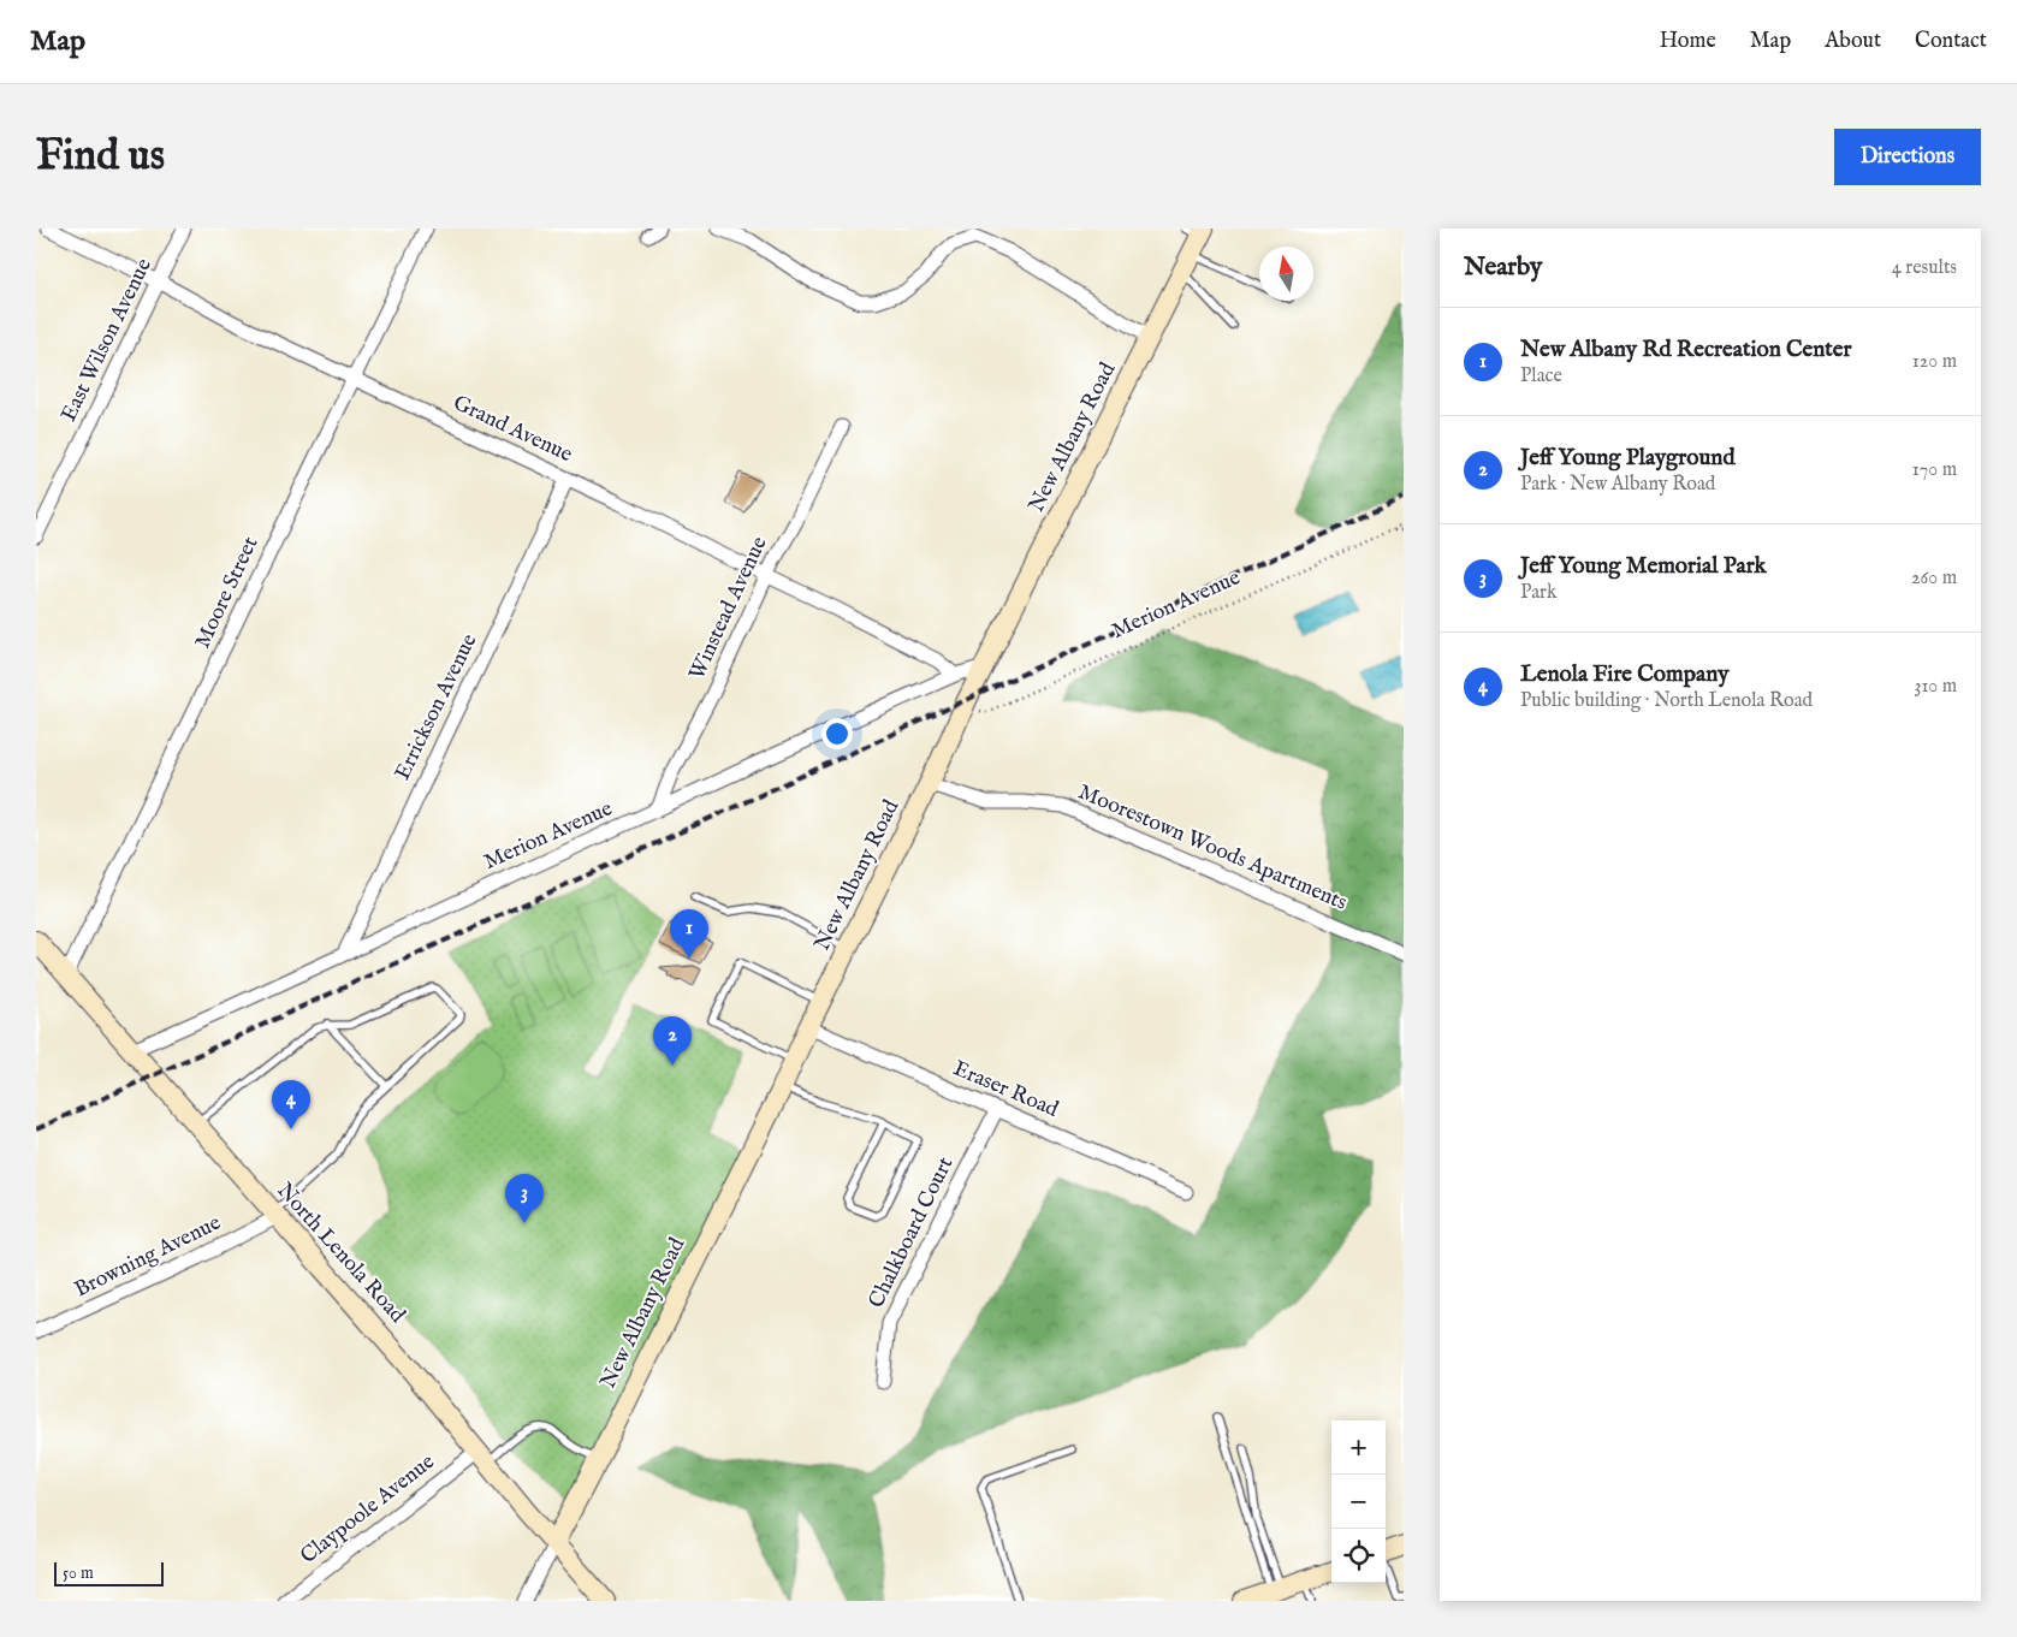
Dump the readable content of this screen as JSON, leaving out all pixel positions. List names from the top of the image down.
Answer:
{
  "streets": {
    "main road": ["New Albany Road", "North Lenola Road"],
    "street": [
      "East Wilson Avenue",
      "Grand Avenue",
      "Moore Street",
      "Merion Avenue",
      "Winstead Avenue",
      "Errickson Avenue",
      "Moorestown Woods Apartments",
      "Eraser Road",
      "Chalkboard Court",
      "Browning Avenue",
      "Claypoole Avenue"
    ]
  },
  "crossings": [
    ["East Wilson Avenue", "Grand Avenue"],
    ["Grand Avenue", "Moore Street"],
    ["Grand Avenue", "Merion Avenue"],
    ["Grand Avenue", "Winstead Avenue"],
    ["Grand Avenue", "Errickson Avenue"],
    ["New Albany Road", "Merion Avenue"],
    ["New Albany Road", "Moorestown Woods Apartments"],
    ["New Albany Road", "Eraser Road"],
    ["New Albany Road", "North Lenola Road"],
    ["Moore Street", "North Lenola Road"],
    ["Merion Avenue", "Winstead Avenue"],
    ["Merion Avenue", "Errickson Avenue"],
    ["Merion Avenue", "North Lenola Road"],
    ["Eraser Road", "Chalkboard Court"],
    ["North Lenola Road", "Browning Avenue"],
    ["North Lenola Road", "Claypoole Avenue"]
  ],
  "scale_bar": "50 m",
  "north": "top",
  "page": {
    "header": "Map",
    "nav": [
      "Home",
      "Map",
      "About",
      "Contact"
    ],
    "buttons": "Directions",
    "title": "Find us",
    "heading": ["Nearby", "4 results"],
    "list": [
      {
        "mark": "1",
        "name": "New Albany Rd Recreation Center",
        "note": "Place",
        "value": "120 m"
      },
      {
        "mark": "2",
        "name": "Jeff Young Playground",
        "note": "Park · New Albany Road",
        "value": "170 m"
      },
      {
        "mark": "3",
        "name": "Jeff Young Memorial Park",
        "note": "Park",
        "value": "260 m"
      },
      {
        "mark": "4",
        "name": "Lenola Fire Company",
        "note": "Public building · North Lenola Road",
        "value": "310 m"
      }
    ],
    "pins": [
      "1",
      "2",
      "4",
      "3"
    ],
    "map_buttons": ["+", "−"],
    "scale": "50 m"
  }
}
